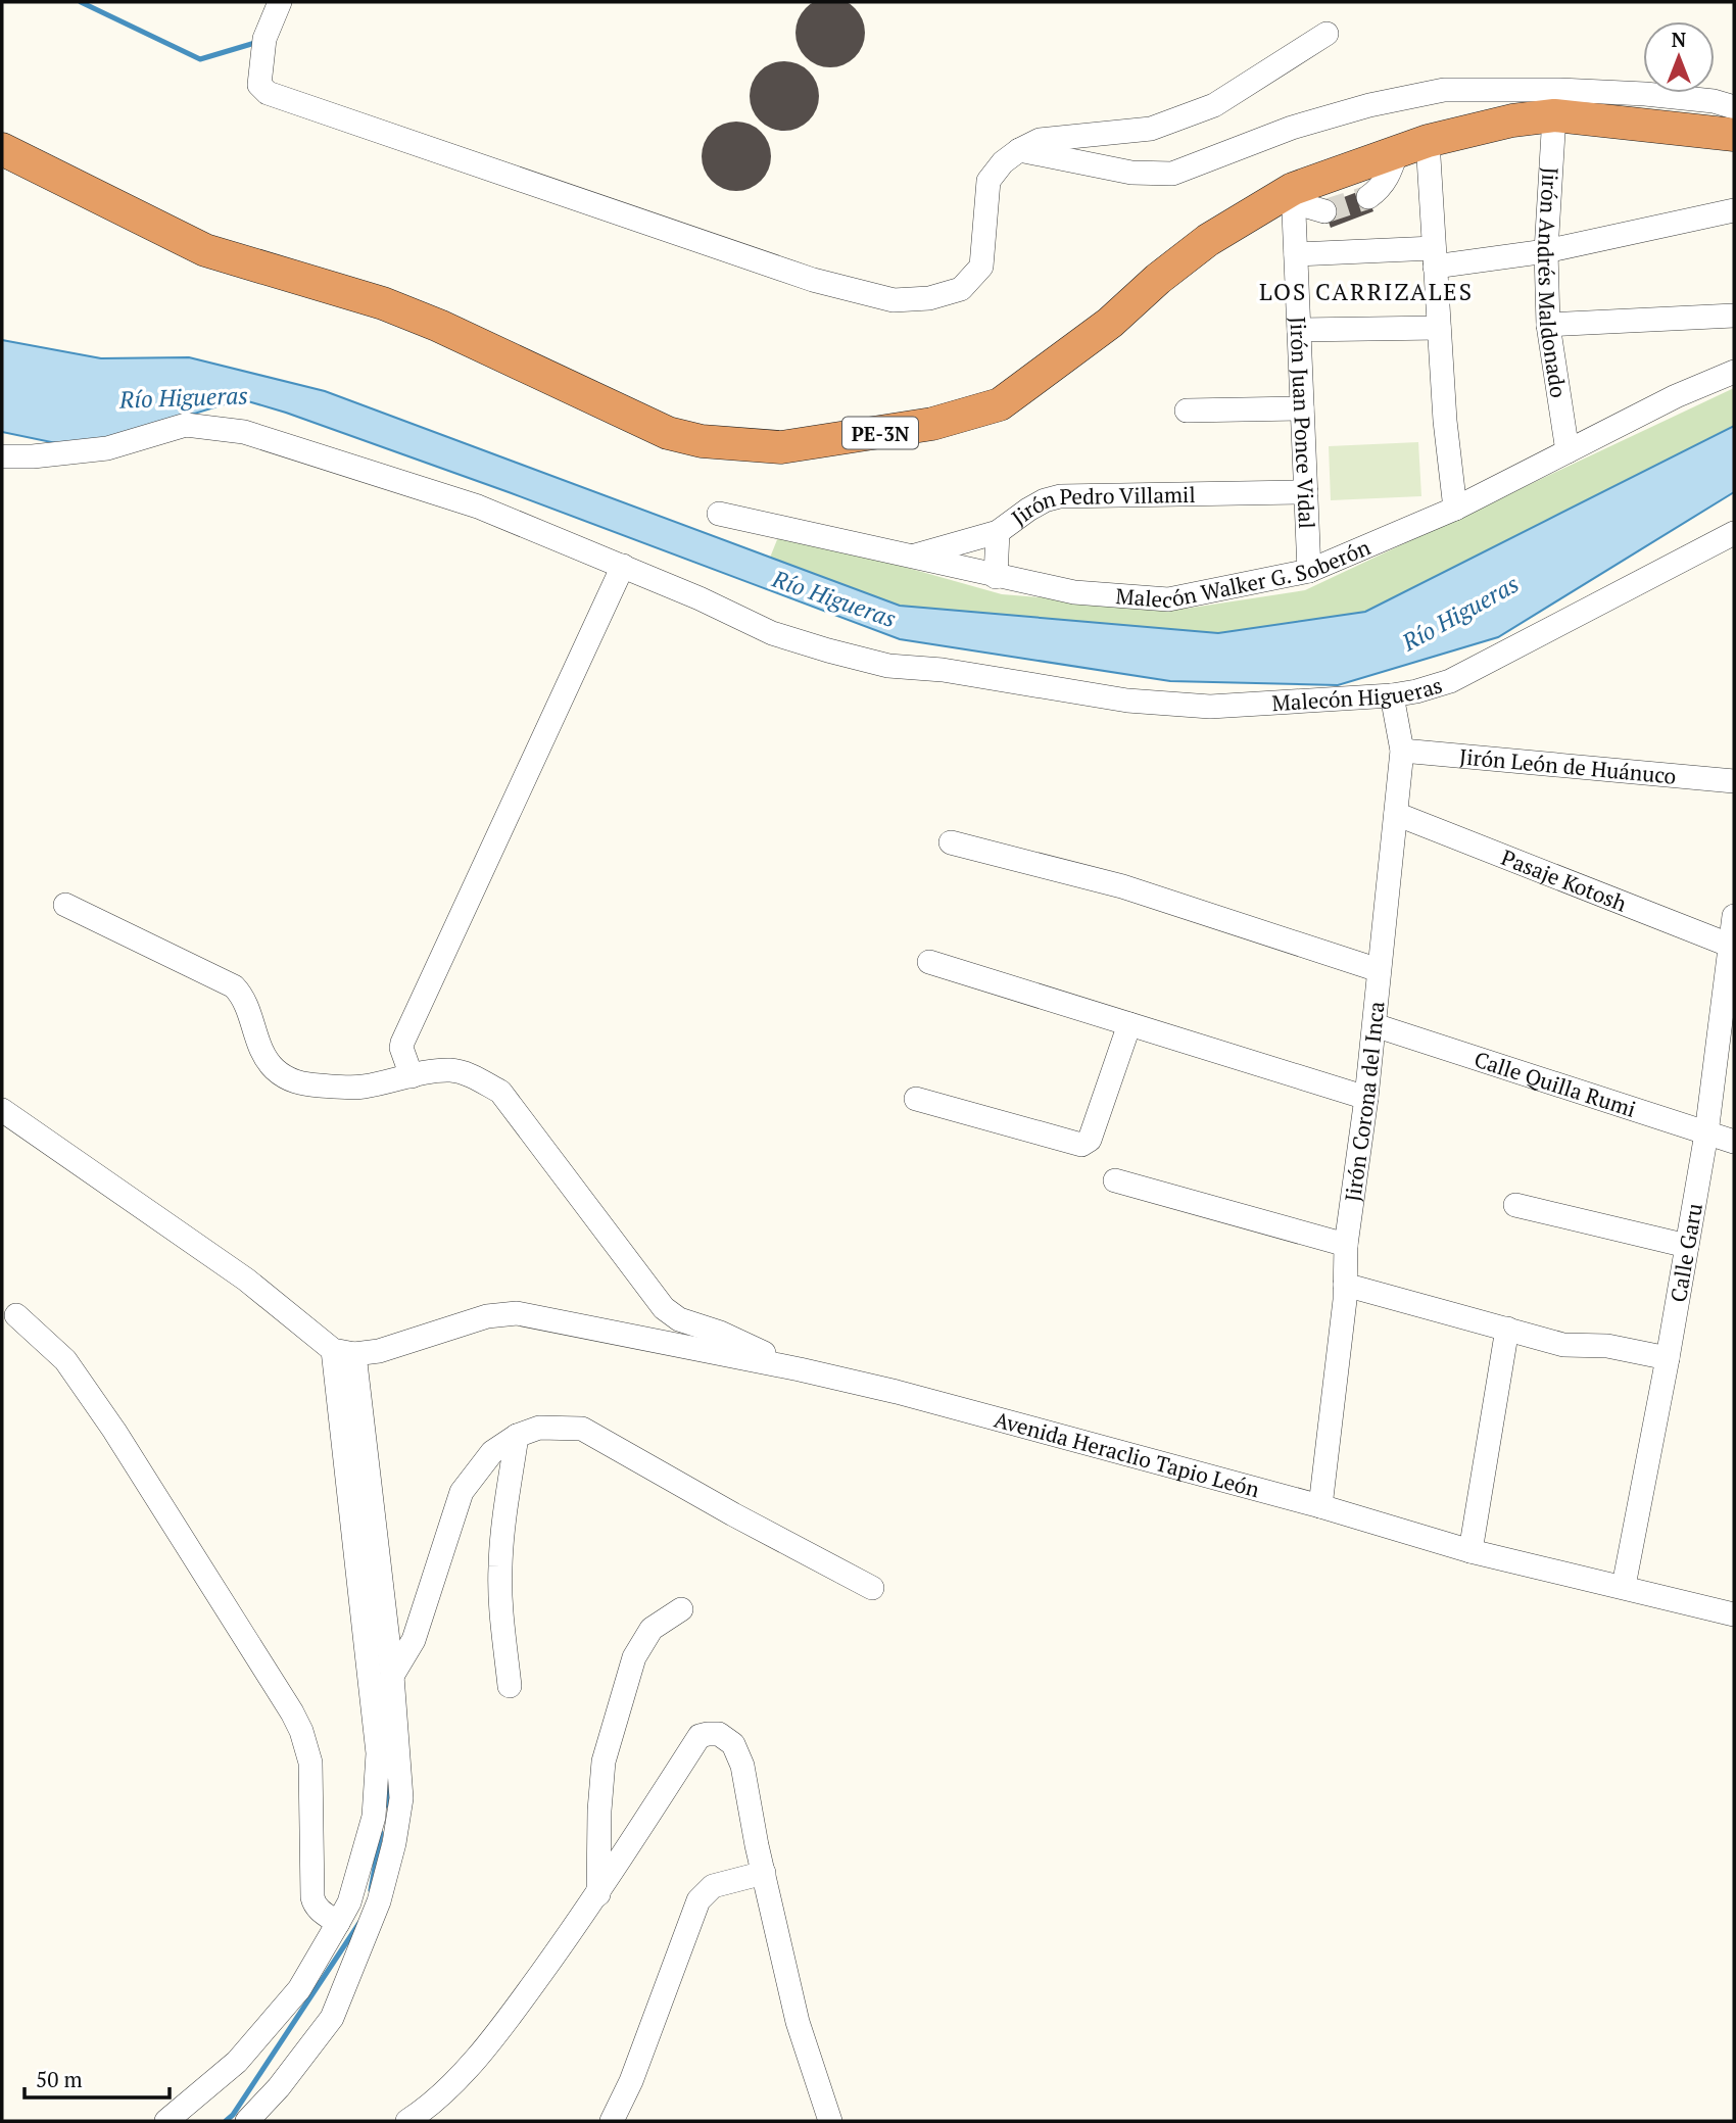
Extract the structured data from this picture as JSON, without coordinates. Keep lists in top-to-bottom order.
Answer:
{
  "streets": {
    "highway": ["PE-3N"],
    "street": [
      "Jirón Andrés Maldonado",
      "Jirón Juan Ponce Vidal",
      "Jirón Pedro Villamil",
      "Malecón Walker G. Soberón",
      "Malecón Higueras",
      "Jirón León de Huánuco",
      "Pasaje Kotosh",
      "Calle Quilla Rumi",
      "Jirón Corona del Inca",
      "Calle Garu",
      "Avenida Heraclio Tapio León"
    ]
  },
  "crossings": [
    ["Jirón Andrés Maldonado", "PE-3N"],
    ["Jirón Andrés Maldonado", "Malecón Walker G. Soberón"],
    ["Jirón Juan Ponce Vidal", "PE-3N"],
    ["Jirón Juan Ponce Vidal", "Jirón Pedro Villamil"],
    ["Jirón Juan Ponce Vidal", "Malecón Walker G. Soberón"],
    ["Jirón Pedro Villamil", "Malecón Walker G. Soberón"],
    ["Malecón Higueras", "Jirón Corona del Inca"],
    ["Jirón León de Huánuco", "Jirón Corona del Inca"],
    ["Pasaje Kotosh", "Jirón Corona del Inca"],
    ["Pasaje Kotosh", "Calle Garu"],
    ["Calle Quilla Rumi", "Jirón Corona del Inca"],
    ["Calle Quilla Rumi", "Calle Garu"],
    ["Jirón Corona del Inca", "Avenida Heraclio Tapio León"],
    ["Calle Garu", "Avenida Heraclio Tapio León"]
  ],
  "districts": ["LOS CARRIZALES"],
  "water": ["Río Higueras"],
  "scale_bar": "50 m",
  "north": "top"
}
